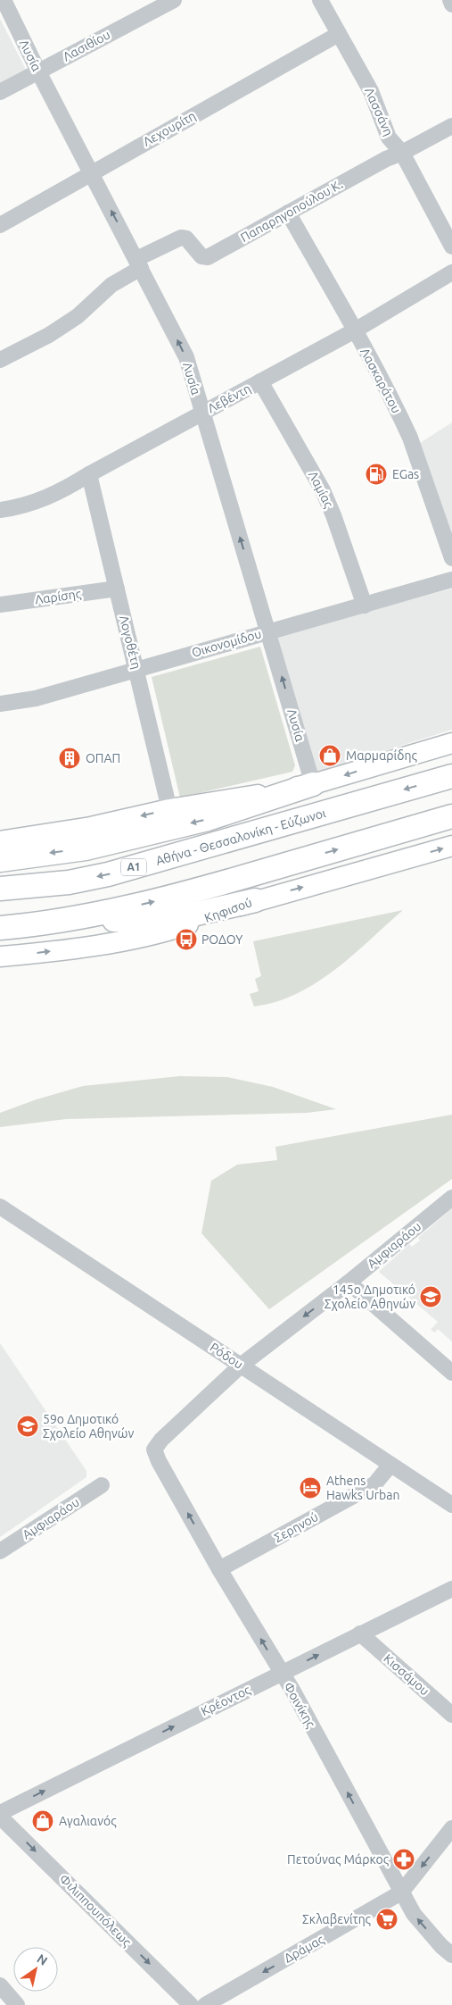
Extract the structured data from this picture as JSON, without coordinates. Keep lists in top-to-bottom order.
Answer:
{
  "streets": {
    "highway": ["Αθήνα - Θεσσαλονίκη - Εύζωνοι", "Α1"],
    "main road": ["Κηφισού"],
    "street": [
      "Λασιθίου",
      "Λυσία",
      "Λασσάνη",
      "Λεχουρίτη",
      "Παπαρηγοπούλου Κ.",
      "Λασκαράτου",
      "Λεβέντη",
      "Λαμίας",
      "Λαρίσης",
      "Λογοθέτη",
      "Οικονομίδου",
      "Αμφιαράου",
      "Ρόδου",
      "Σερηνού",
      "Κισσάμου",
      "Κρέοντος",
      "Φοινίκης",
      "Φιλιππουπόλεως",
      "Δράμας"
    ]
  },
  "crossings": [
    ["Λασιθίου", "Λυσία"],
    ["Λυσία", "Λεχουρίτη"],
    ["Λυσία", "Παπαρηγοπούλου Κ."],
    ["Λυσία", "Λεβέντη"],
    ["Λυσία", "Οικονομίδου"],
    ["Λασσάνη", "Λεχουρίτη"],
    ["Λασσάνη", "Παπαρηγοπούλου Κ."],
    ["Παπαρηγοπούλου Κ.", "Λασκαράτου"],
    ["Λασκαράτου", "Λεβέντη"],
    ["Λεβέντη", "Λαμίας"],
    ["Λεβέντη", "Λογοθέτη"],
    ["Λαμίας", "Οικονομίδου"],
    ["Λαρίσης", "Λογοθέτη"],
    ["Λογοθέτη", "Οικονομίδου"],
    ["Αμφιαράου", "Ρόδου"],
    ["Αμφιαράου", "Φοινίκης"],
    ["Ρόδου", "Σερηνού"],
    ["Σερηνού", "Φοινίκης"],
    ["Κισσάμου", "Κρέοντος"],
    ["Κρέοντος", "Φοινίκης"],
    ["Φοινίκης", "Δράμας"]
  ],
  "one_way": [
    "Λυσία",
    "Κρέοντος",
    "Φοινίκης",
    "Φιλιππουπόλεως",
    "Δράμας"
  ],
  "places": {
    "fuel station": ["EGas"],
    "shop": ["Μαρμαρίδης", "Αγαλιανός"],
    "building": ["ΟΠΑΠ"],
    "bus stop": ["ΡΟΔΟΥ"],
    "school or university": ["145ο Δημοτικό Σχολείο Αθηνών", "59ο Δημοτικό Σχολείο Αθηνών"],
    "hotel": ["Athens Hawks Urban"],
    "pharmacy": ["Πετούνας Μάρκος"],
    "supermarket": ["Σκλαβενίτης"]
  },
  "north": "top right"
}
